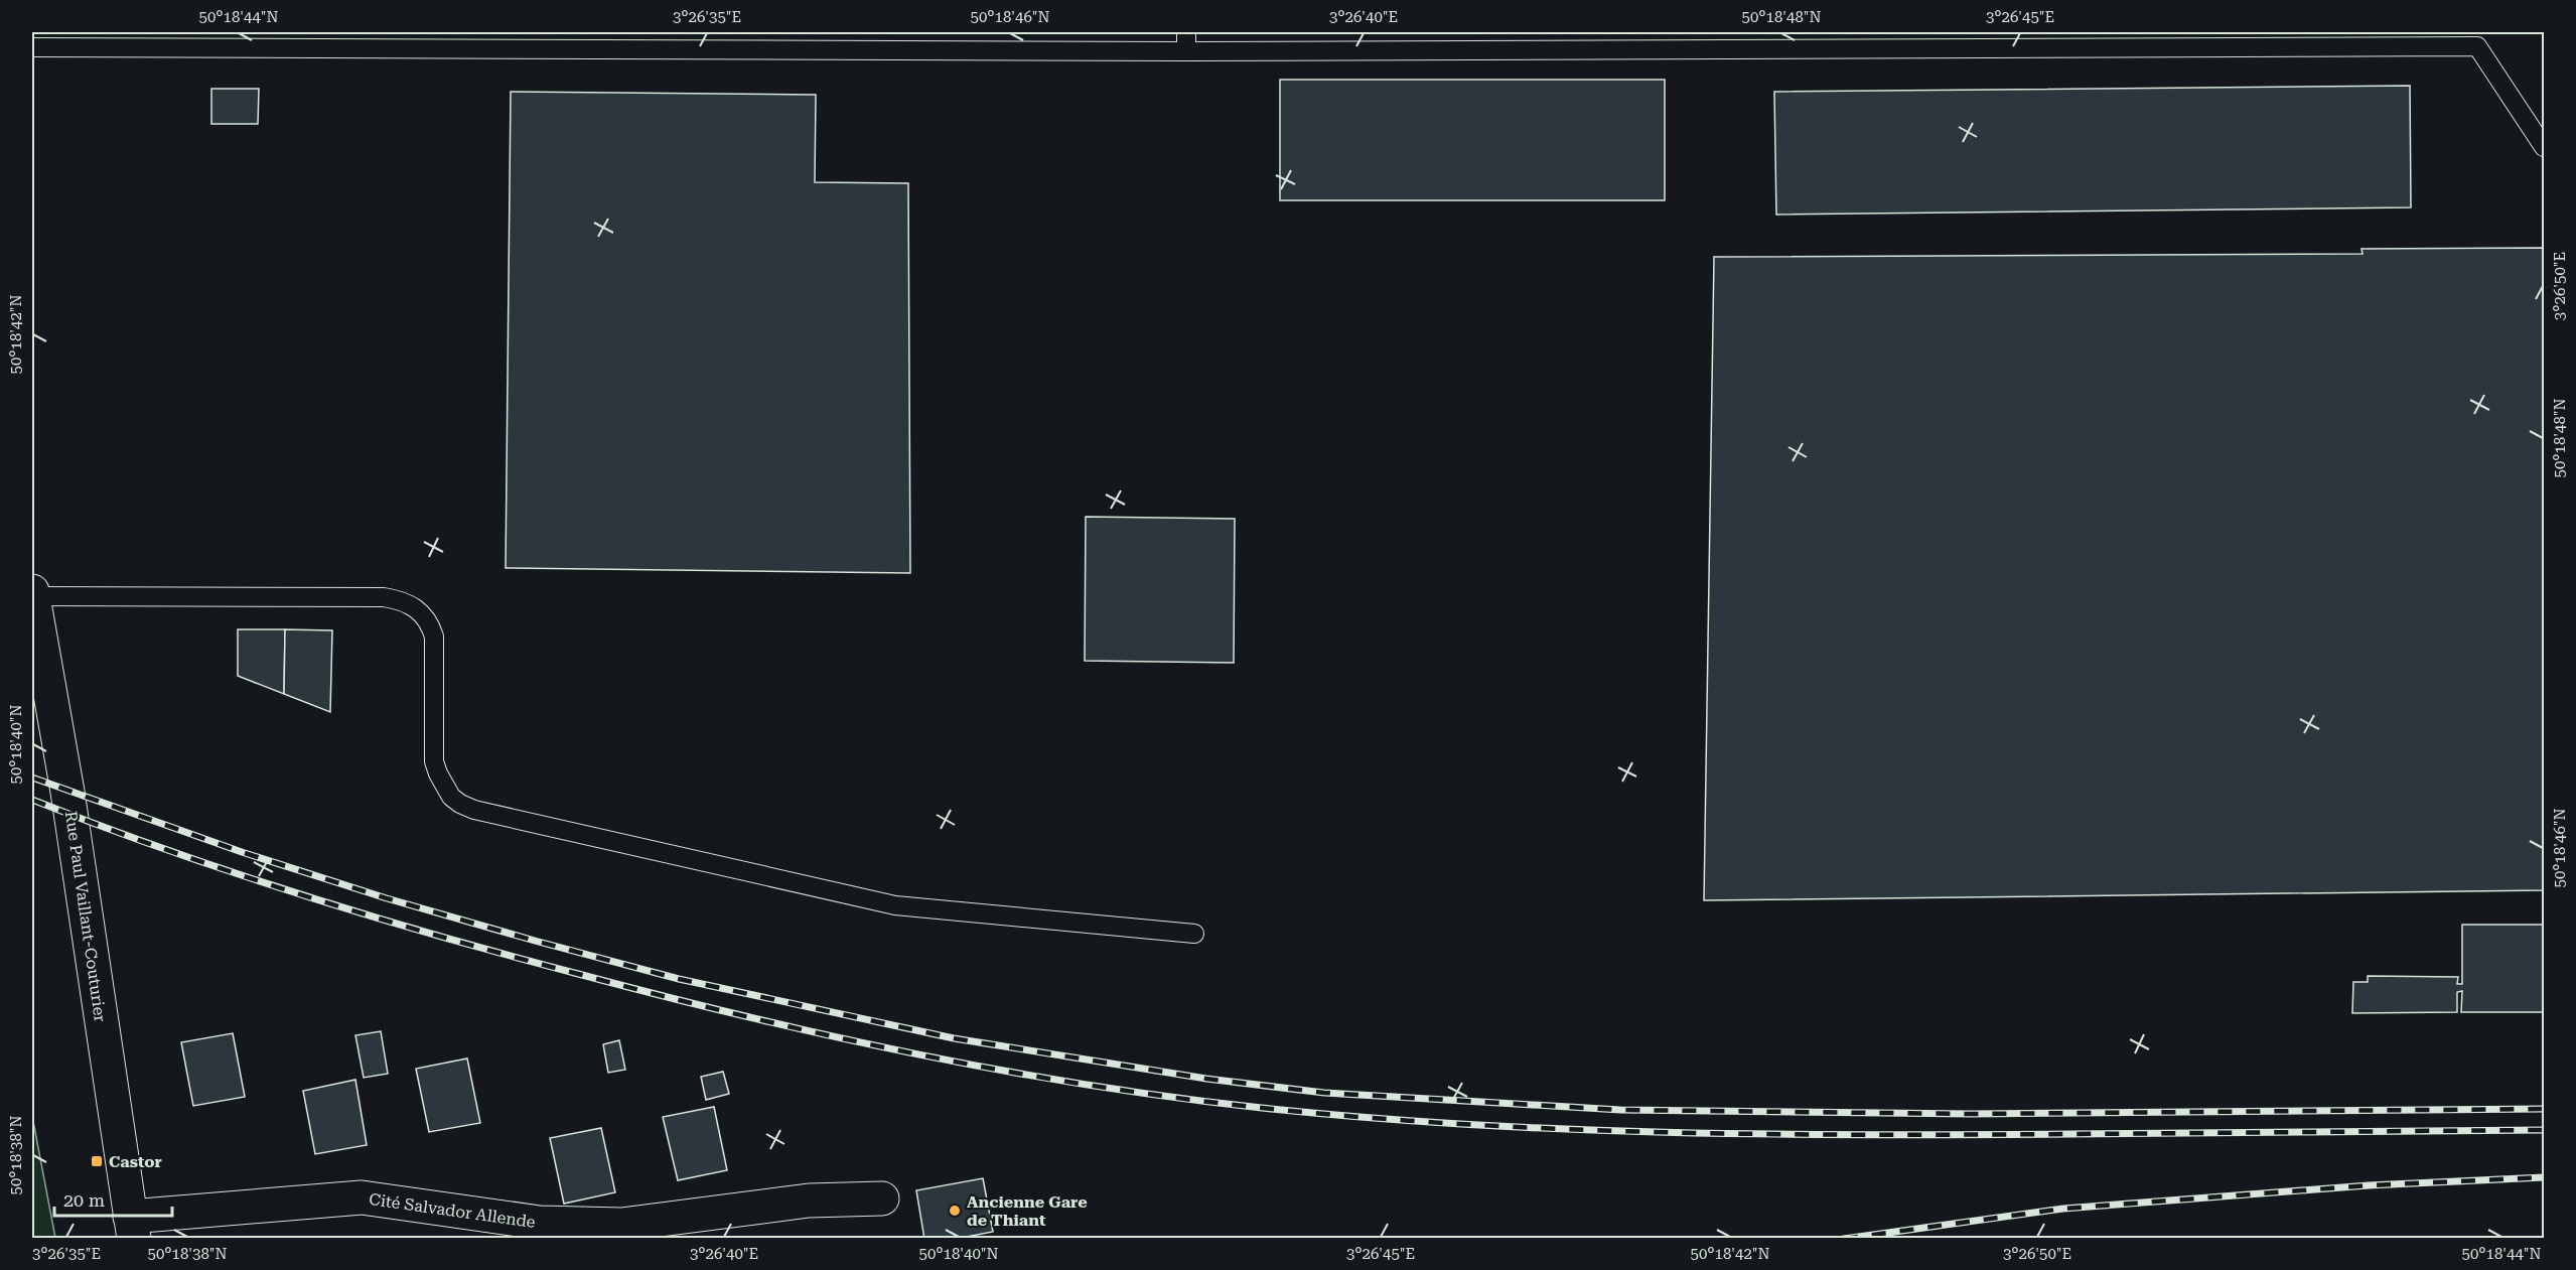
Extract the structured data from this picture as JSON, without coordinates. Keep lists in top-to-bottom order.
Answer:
{
  "streets": {
    "street": ["Rue Paul Vaillant-Couturier", "Cité Salvador Allende"]
  },
  "crossings": [
    ["Rue Paul Vaillant-Couturier", "Cité Salvador Allende"]
  ],
  "places": {
    "transit": ["Castor"],
    "other": ["Ancienne Gare de Thiant"]
  },
  "scale_bar": "20 m",
  "coordinates": [
    "50°18'44\"N",
    "3°26'35\"E",
    "50°18'46\"N",
    "3°26'40\"E",
    "50°18'48\"N",
    "3°26'45\"E",
    "3°26'50\"E",
    "50°18'42\"N",
    "50°18'40\"N",
    "50°18'38\"N"
  ]
}
